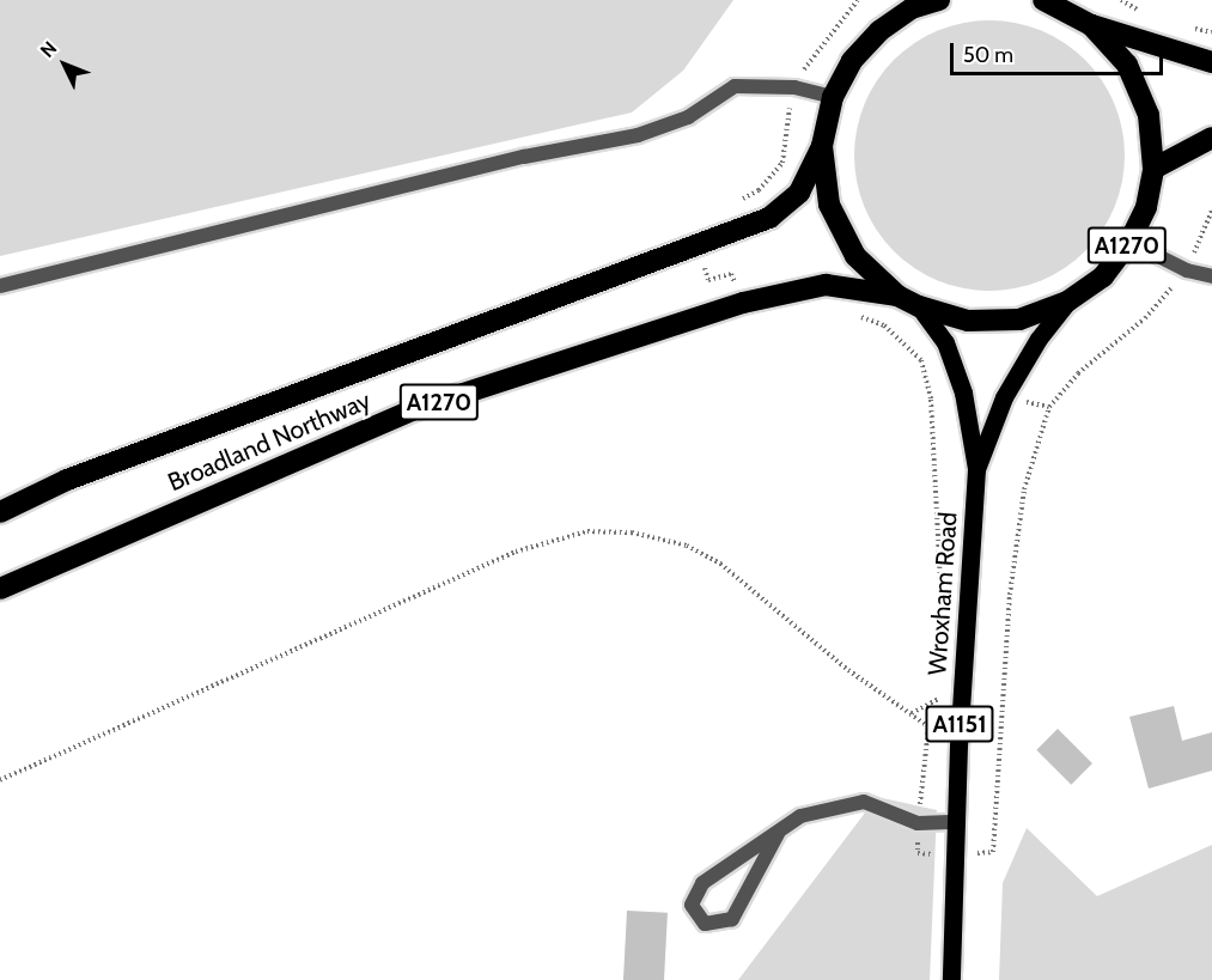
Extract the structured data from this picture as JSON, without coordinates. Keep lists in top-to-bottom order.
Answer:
{
  "streets": {
    "highway": ["A1270", "Broadland Northway"],
    "main road": ["Wroxham Road", "A1151"]
  },
  "crossings": [
    ["A1270", "Broadland Northway"],
    ["A1270", "Wroxham Road"]
  ],
  "scale_bar": "50 m",
  "north": "top left"
}
